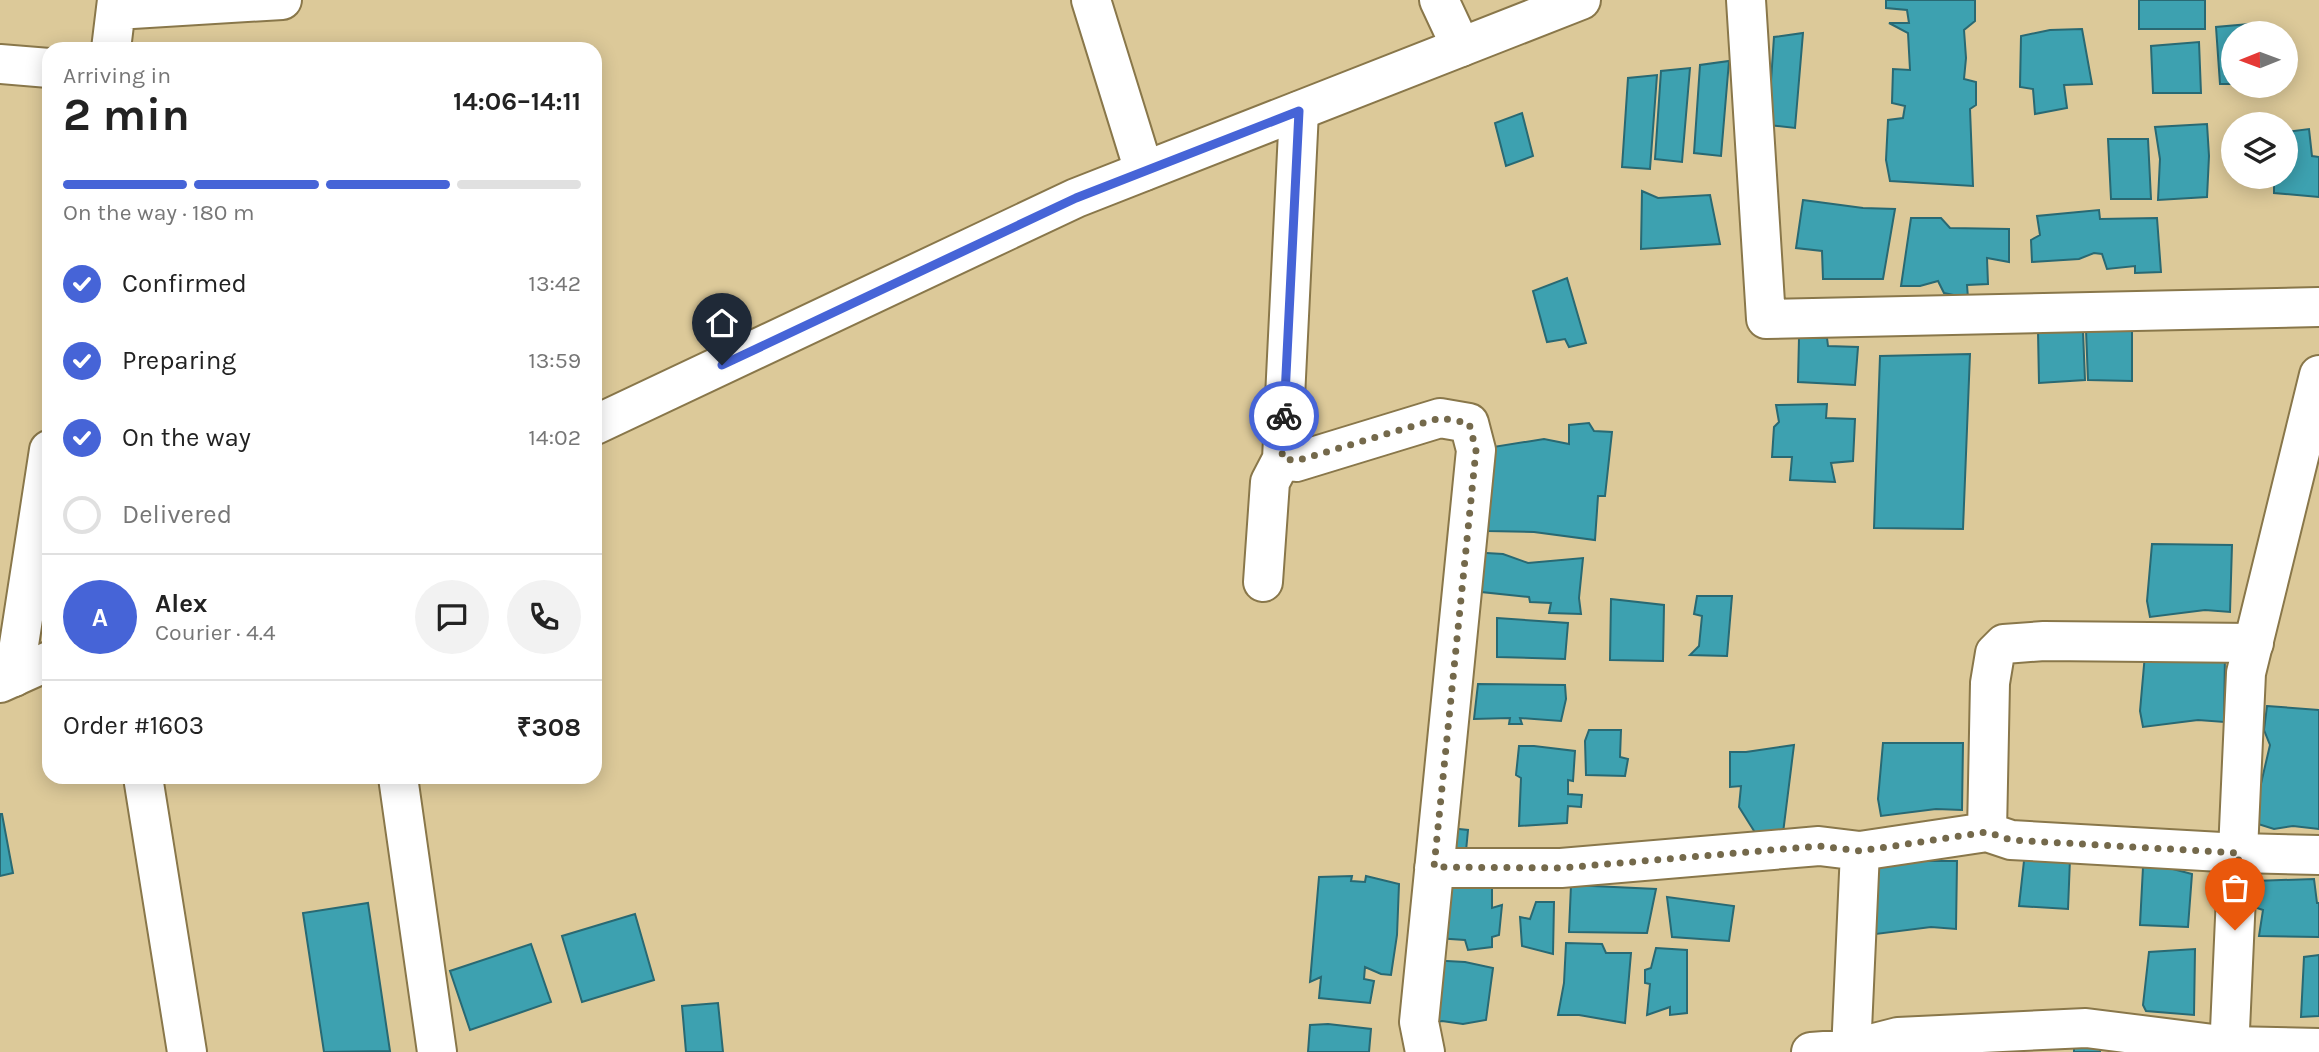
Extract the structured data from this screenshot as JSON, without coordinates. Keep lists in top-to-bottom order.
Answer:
{
  "north": "left",
  "page": {
    "heading": ["2 min", "Arriving in", "14:06–14:11"],
    "panel": [
      "Alex",
      "Courier · 4.4",
      "Order #1603",
      "₹308"
    ],
    "bar": "On the way · 180 m",
    "list": [
      ["Confirmed", "13:42"],
      ["Preparing", "13:59"],
      ["On the way", "14:02"],
      "Delivered"
    ],
    "round": "A"
  }
}
